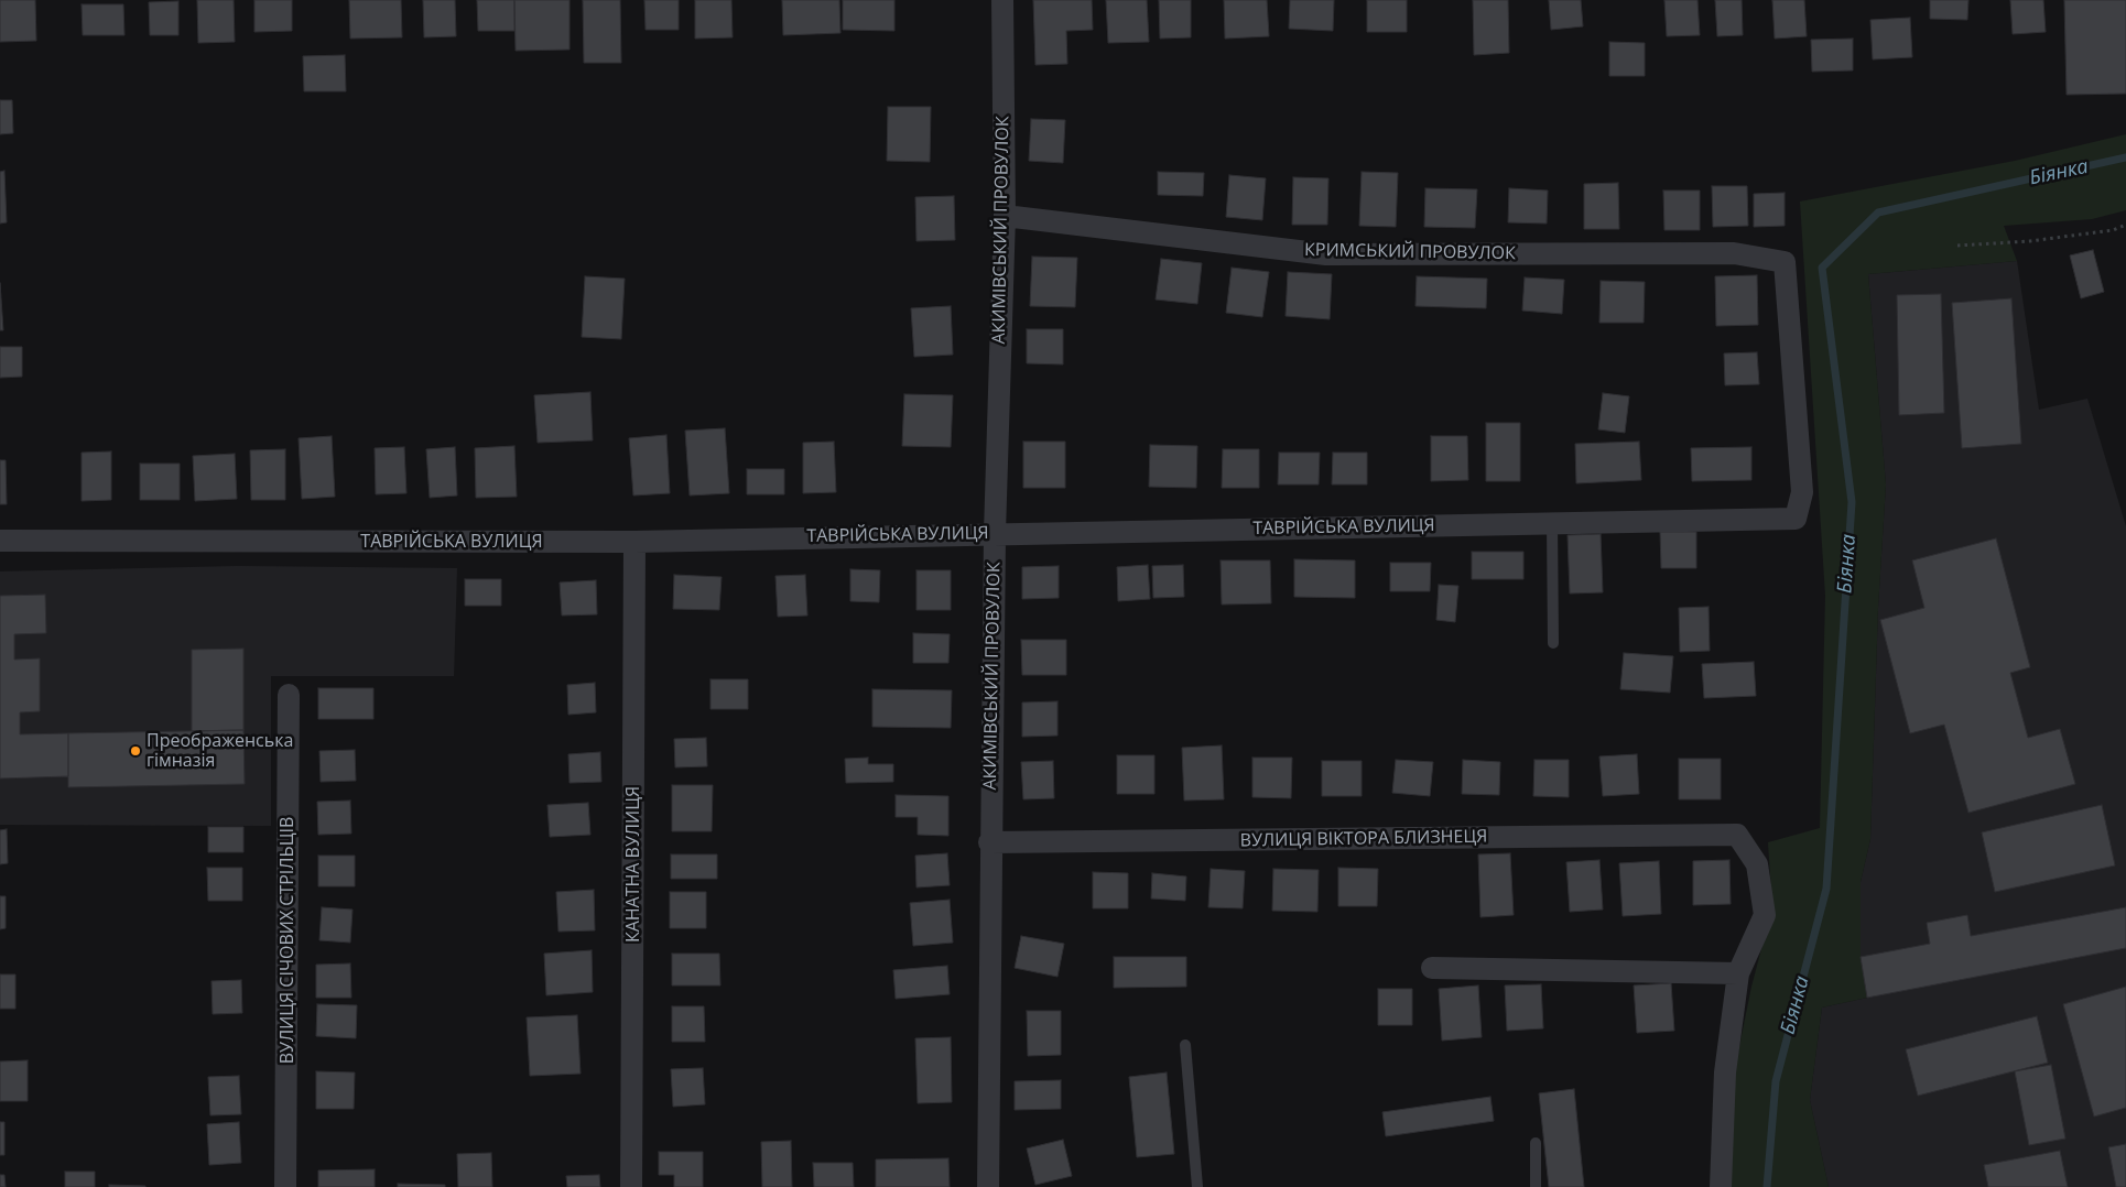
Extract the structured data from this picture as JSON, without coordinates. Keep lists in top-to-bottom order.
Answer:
{
  "streets": {
    "street": [
      "АКИМІВСЬКИЙ ПРОВУЛОК",
      "КРИМСЬКИЙ ПРОВУЛОК",
      "ТАВРІЙСЬКА ВУЛИЦЯ",
      "ВУЛИЦЯ ВІКТОРА БЛИЗНЕЦЯ",
      "КАНАТНА ВУЛИЦЯ",
      "ВУЛИЦЯ СІЧОВИХ СТРІЛЬЦІВ"
    ]
  },
  "crossings": [
    ["АКИМІВСЬКИЙ ПРОВУЛОК", "КРИМСЬКИЙ ПРОВУЛОК"],
    ["АКИМІВСЬКИЙ ПРОВУЛОК", "ТАВРІЙСЬКА ВУЛИЦЯ"],
    ["АКИМІВСЬКИЙ ПРОВУЛОК", "ВУЛИЦЯ ВІКТОРА БЛИЗНЕЦЯ"],
    ["КРИМСЬКИЙ ПРОВУЛОК", "ТАВРІЙСЬКА ВУЛИЦЯ"],
    ["ТАВРІЙСЬКА ВУЛИЦЯ", "КАНАТНА ВУЛИЦЯ"]
  ],
  "water": ["Біянка"],
  "places": ["Преображенська гімназія"]
}
